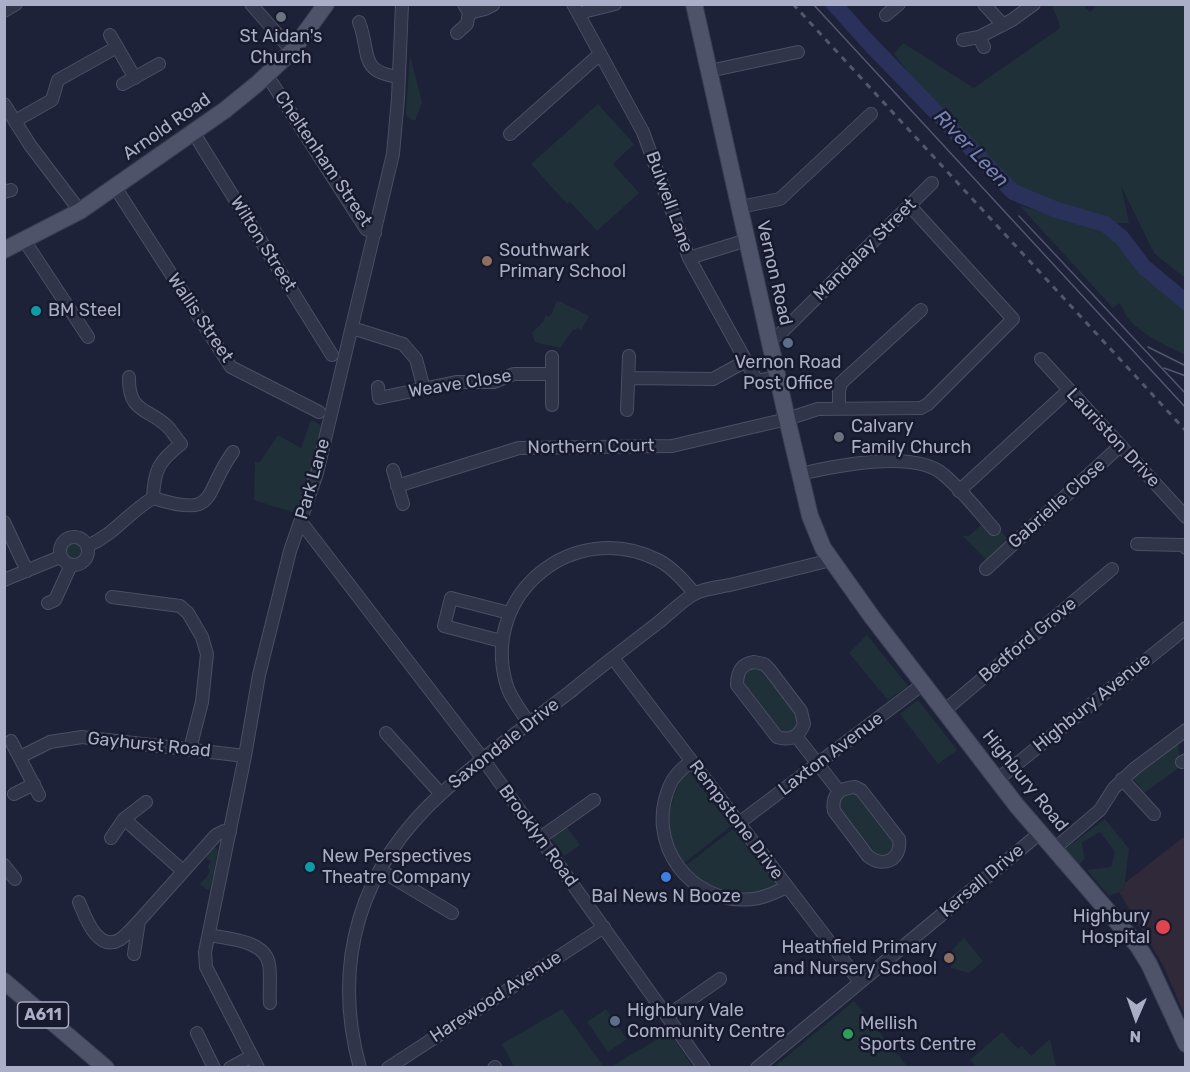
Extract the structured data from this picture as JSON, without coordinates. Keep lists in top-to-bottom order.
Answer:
{
  "streets": {
    "main road": [
      "Arnold Road",
      "Vernon Road",
      "Highbury Road",
      "A611"
    ],
    "street": [
      "Cheltenham Street",
      "Bulwell Lane",
      "Wilton Street",
      "Mandalay Street",
      "Wallis Street",
      "Weave Close",
      "Lauriston Drive",
      "Northern Court",
      "Park Lane",
      "Gabrielle Close",
      "Bedford Grove",
      "Highbury Avenue",
      "Saxondale Drive",
      "Gayhurst Road",
      "Laxton Avenue",
      "Rempstone Drive",
      "Brooklyn Road",
      "Kersall Drive",
      "Harewood Avenue"
    ]
  },
  "crossings": [
    ["Arnold Road", "Wilton Street"],
    ["Arnold Road", "Wallis Street"],
    ["Cheltenham Street", "Park Lane"],
    ["Bulwell Lane", "Vernon Road"],
    ["Mandalay Street", "Vernon Road"],
    ["Mandalay Street", "Northern Court"],
    ["Vernon Road", "Northern Court"],
    ["Vernon Road", "Saxondale Drive"],
    ["Vernon Road", "Highbury Road"],
    ["Lauriston Drive", "Gabrielle Close"],
    ["Park Lane", "Gayhurst Road"],
    ["Park Lane", "Brooklyn Road"],
    ["Bedford Grove", "Highbury Road"],
    ["Highbury Avenue", "Highbury Road"],
    ["Saxondale Drive", "Highbury Road"],
    ["Saxondale Drive", "Rempstone Drive"],
    ["Saxondale Drive", "Brooklyn Road"],
    ["Laxton Avenue", "Highbury Road"],
    ["Laxton Avenue", "Rempstone Drive"],
    ["Highbury Road", "Kersall Drive"],
    ["Rempstone Drive", "Kersall Drive"],
    ["Brooklyn Road", "Harewood Avenue"]
  ],
  "water": ["River Leen"],
  "places": [
    "St Aidan's Church",
    "Southwark Primary School",
    "BM Steel",
    "Vernon Road Post Office",
    "Calvary Family Church",
    "New Perspectives Theatre Company",
    "Bal News N Booze",
    "Highbury Hospital",
    "Heathfield Primary and Nursery School",
    "Highbury Vale Community Centre",
    "Mellish Sports Centre"
  ],
  "north": "bottom"
}
